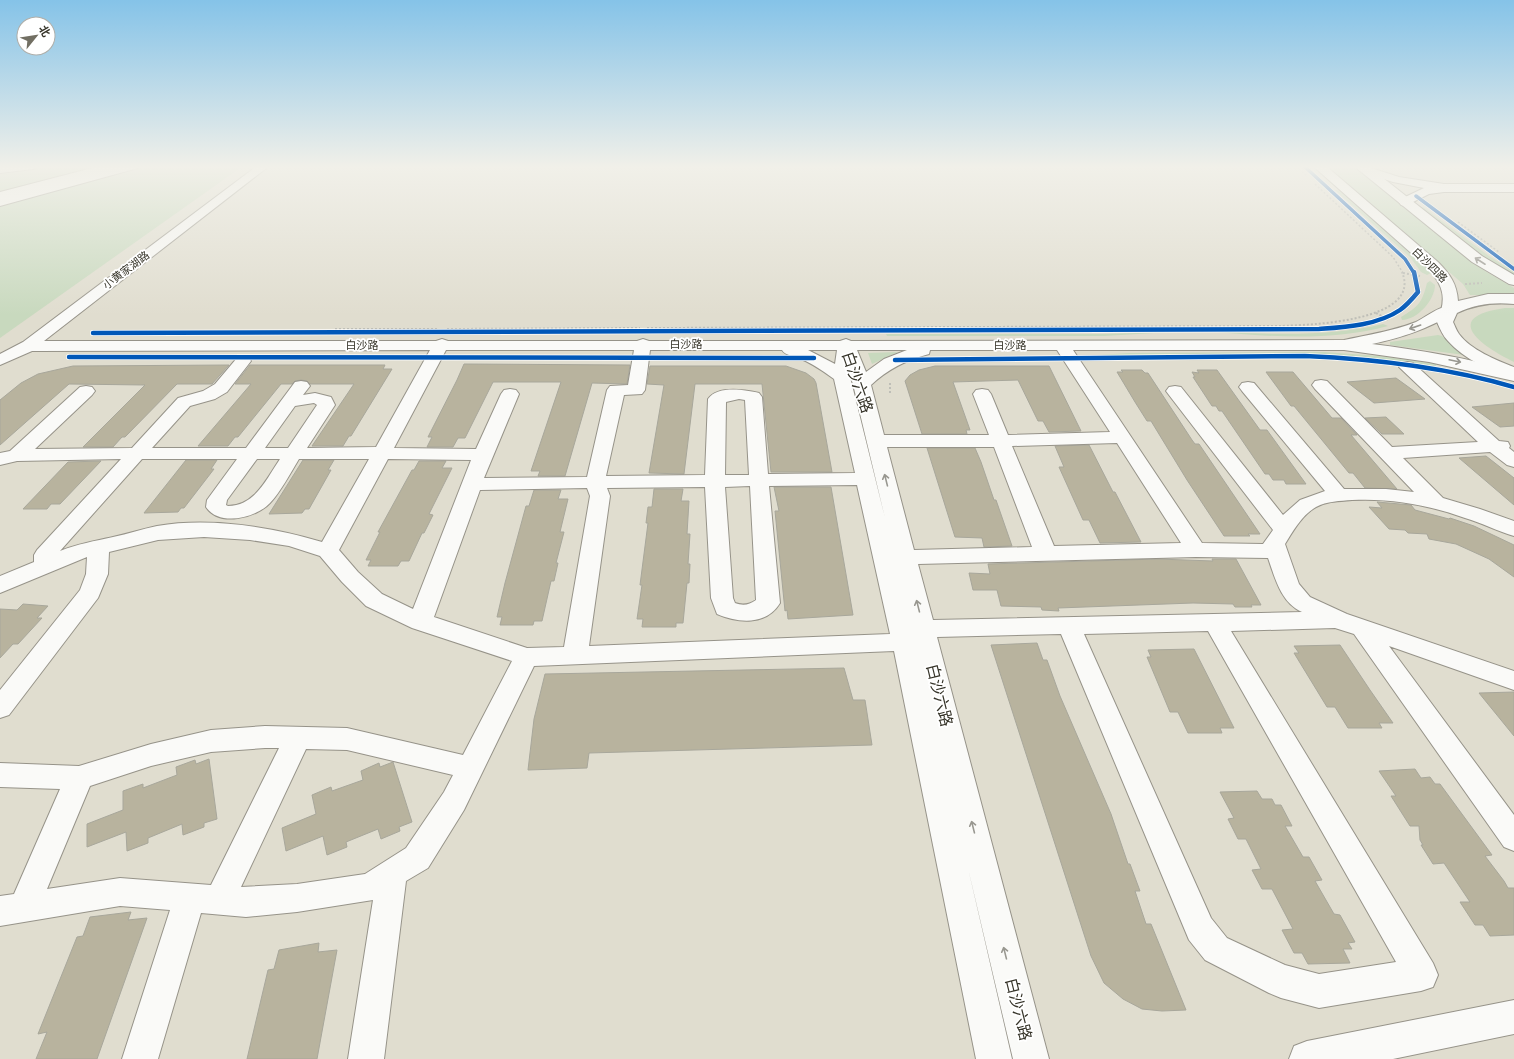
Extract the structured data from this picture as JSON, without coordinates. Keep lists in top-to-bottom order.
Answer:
{
  "streets": {
    "main road": ["白沙四路"],
    "street": ["小黄家湖路", "白沙路", "白沙六路"]
  },
  "crossings": [
    ["小黄家湖路", "白沙路"],
    ["白沙路", "白沙六路"]
  ],
  "north": "top right"
}
